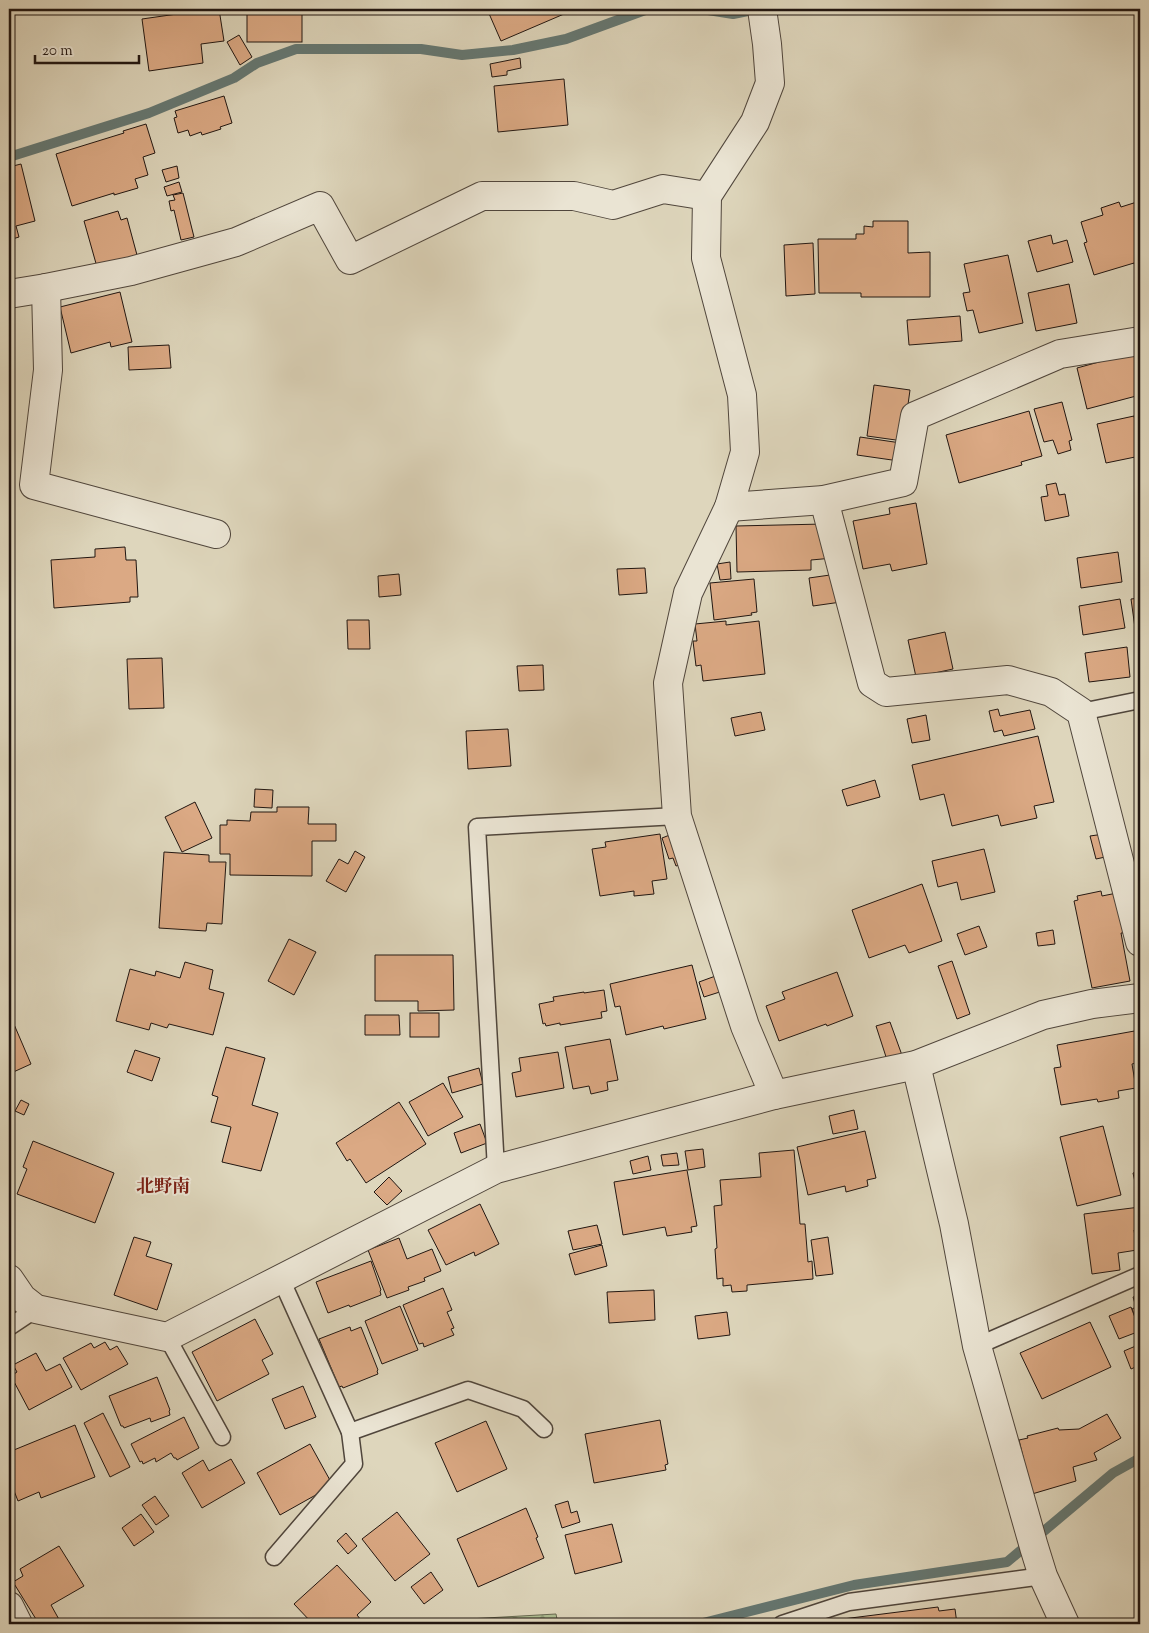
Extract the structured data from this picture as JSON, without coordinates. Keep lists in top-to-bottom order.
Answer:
{
  "districts": ["北野南"],
  "scale_bar": "20 m"
}
